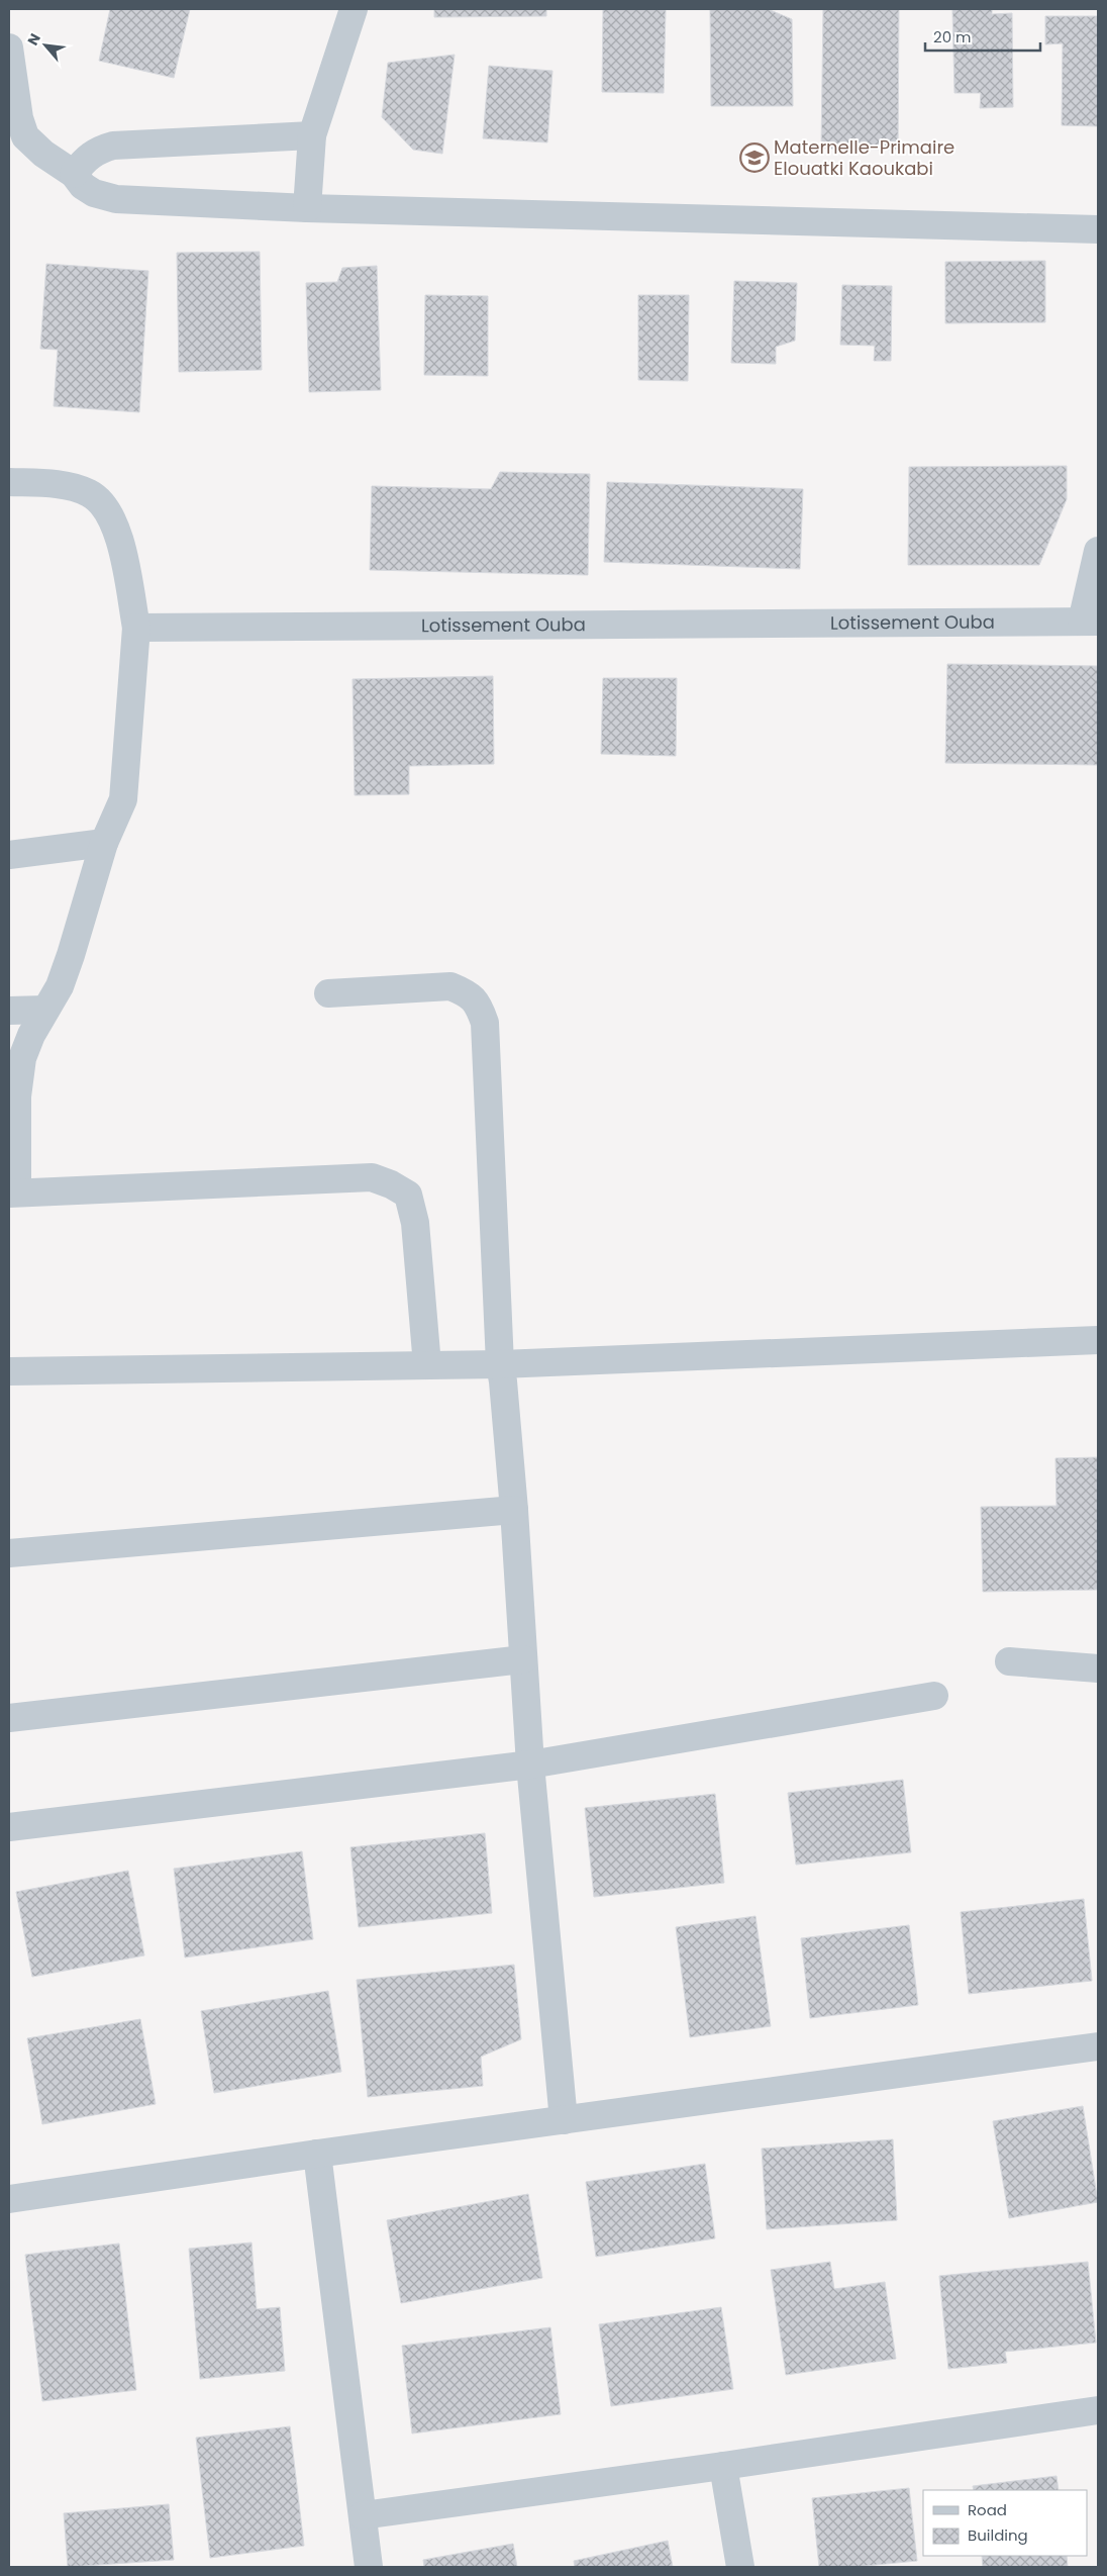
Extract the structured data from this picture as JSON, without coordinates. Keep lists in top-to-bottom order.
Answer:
{
  "streets": {
    "street": ["Lotissement Ouba"]
  },
  "places": {
    "school or university": ["Maternelle-Primaire Elouatki Kaoukabi"]
  },
  "legend": ["Road", "Building"],
  "scale_bar": "20 m",
  "north": "top left"
}
